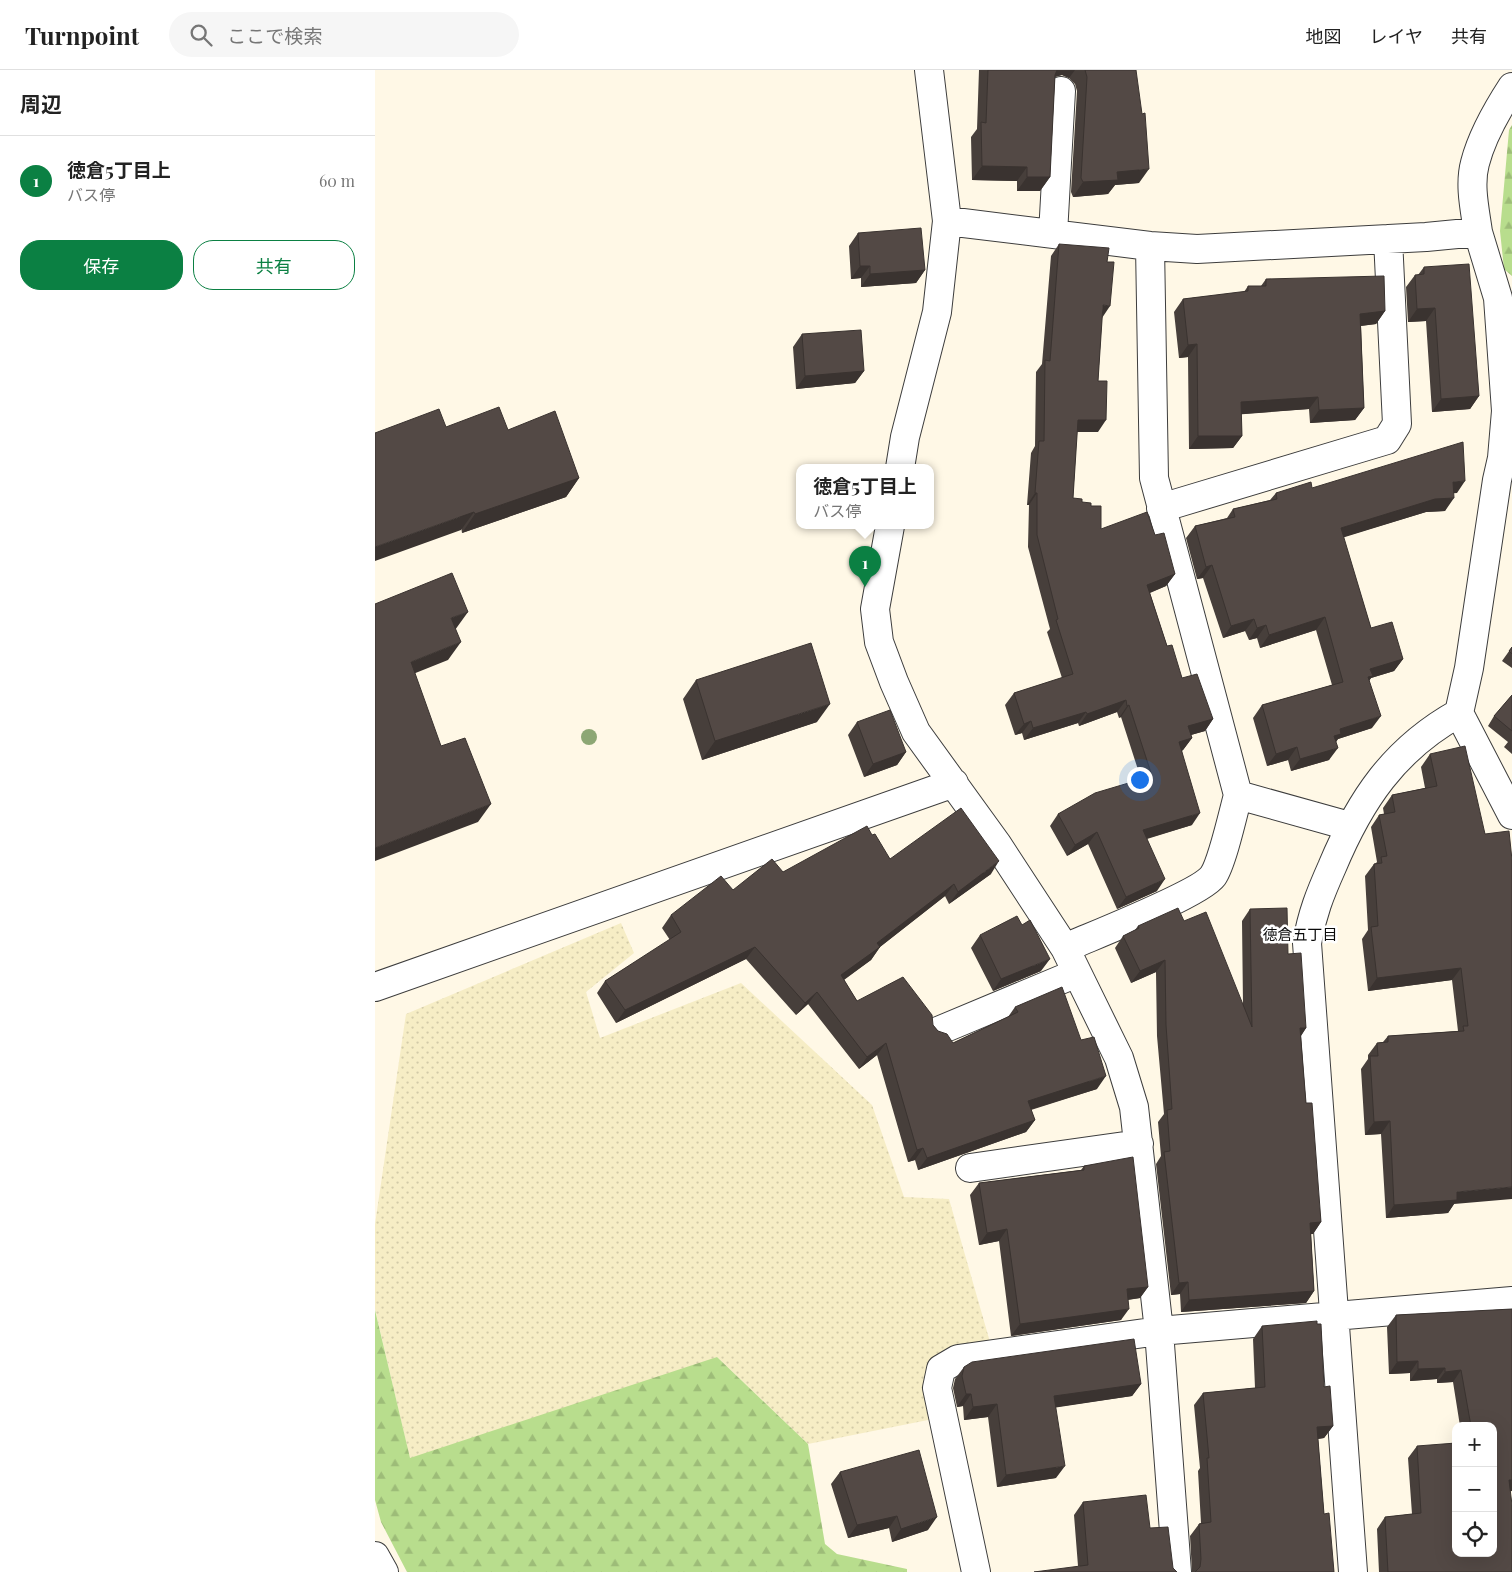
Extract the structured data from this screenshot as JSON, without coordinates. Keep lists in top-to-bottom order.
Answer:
{
  "districts": ["徳倉五丁目"],
  "page": {
    "header": "Turnpoint",
    "search": "ここで検索",
    "nav": ["地図", "レイヤ", "共有"],
    "heading": "周辺",
    "list": [
      {
        "mark": "1",
        "name": "徳倉5丁目上",
        "note": "バス停",
        "value": "60 m"
      }
    ],
    "buttons": ["保存", "共有"],
    "popup": ["徳倉5丁目上", "バス停"],
    "pins": "1",
    "map_buttons": ["+", "−"]
  }
}
